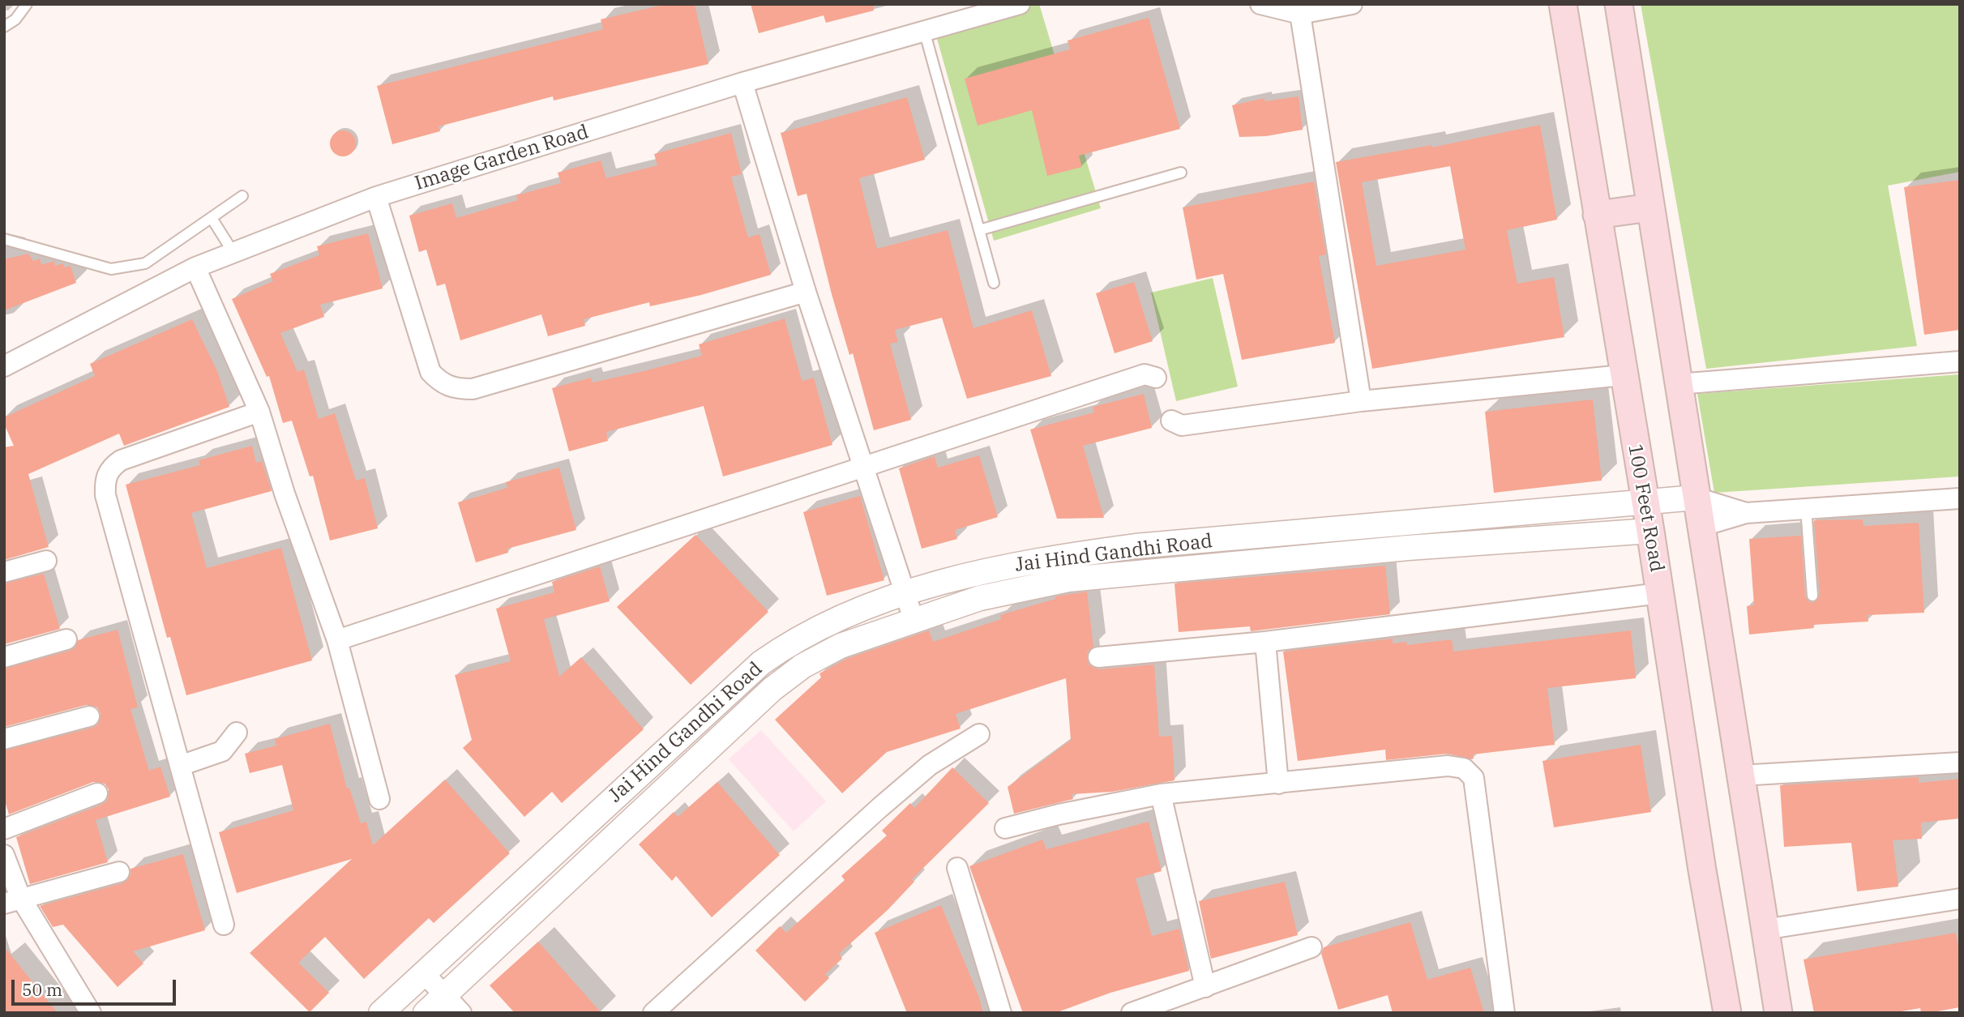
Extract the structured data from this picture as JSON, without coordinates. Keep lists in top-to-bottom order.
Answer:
{
  "streets": {
    "main road": ["100 Feet Road"],
    "street": ["Image Garden Road", "Jai Hind Gandhi Road"]
  },
  "crossings": [
    ["100 Feet Road", "Jai Hind Gandhi Road"]
  ],
  "scale_bar": "50 m"
}
